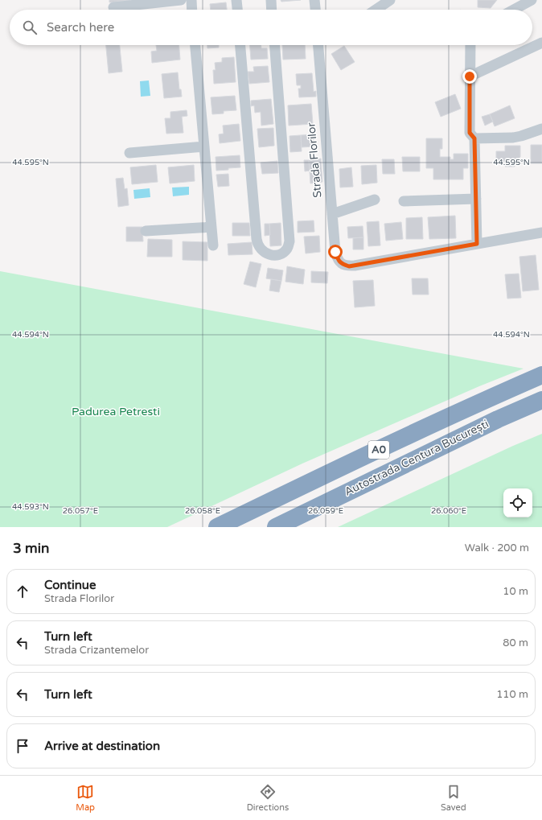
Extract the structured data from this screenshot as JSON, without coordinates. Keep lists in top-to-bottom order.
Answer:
{
  "streets": {
    "highway": ["A0", "Autostrada Centura București"],
    "street": ["Strada Florilor"]
  },
  "parks": ["Padurea Petresti"],
  "page": {
    "search": "Search here",
    "heading": ["3 min", "Walk · 200 m"],
    "list": [
      ["Continue", "Strada Florilor", "10 m"],
      ["Turn left", "Strada Crizantemelor", "80 m"],
      ["Turn left", "110 m"],
      "Arrive at destination"
    ],
    "nav": ["Map", "Directions", "Saved"]
  },
  "coordinates": [
    "44.595°N",
    "44.594°N",
    "44.593°N",
    "26.057°E",
    "26.058°E",
    "26.059°E",
    "26.060°E"
  ]
}
